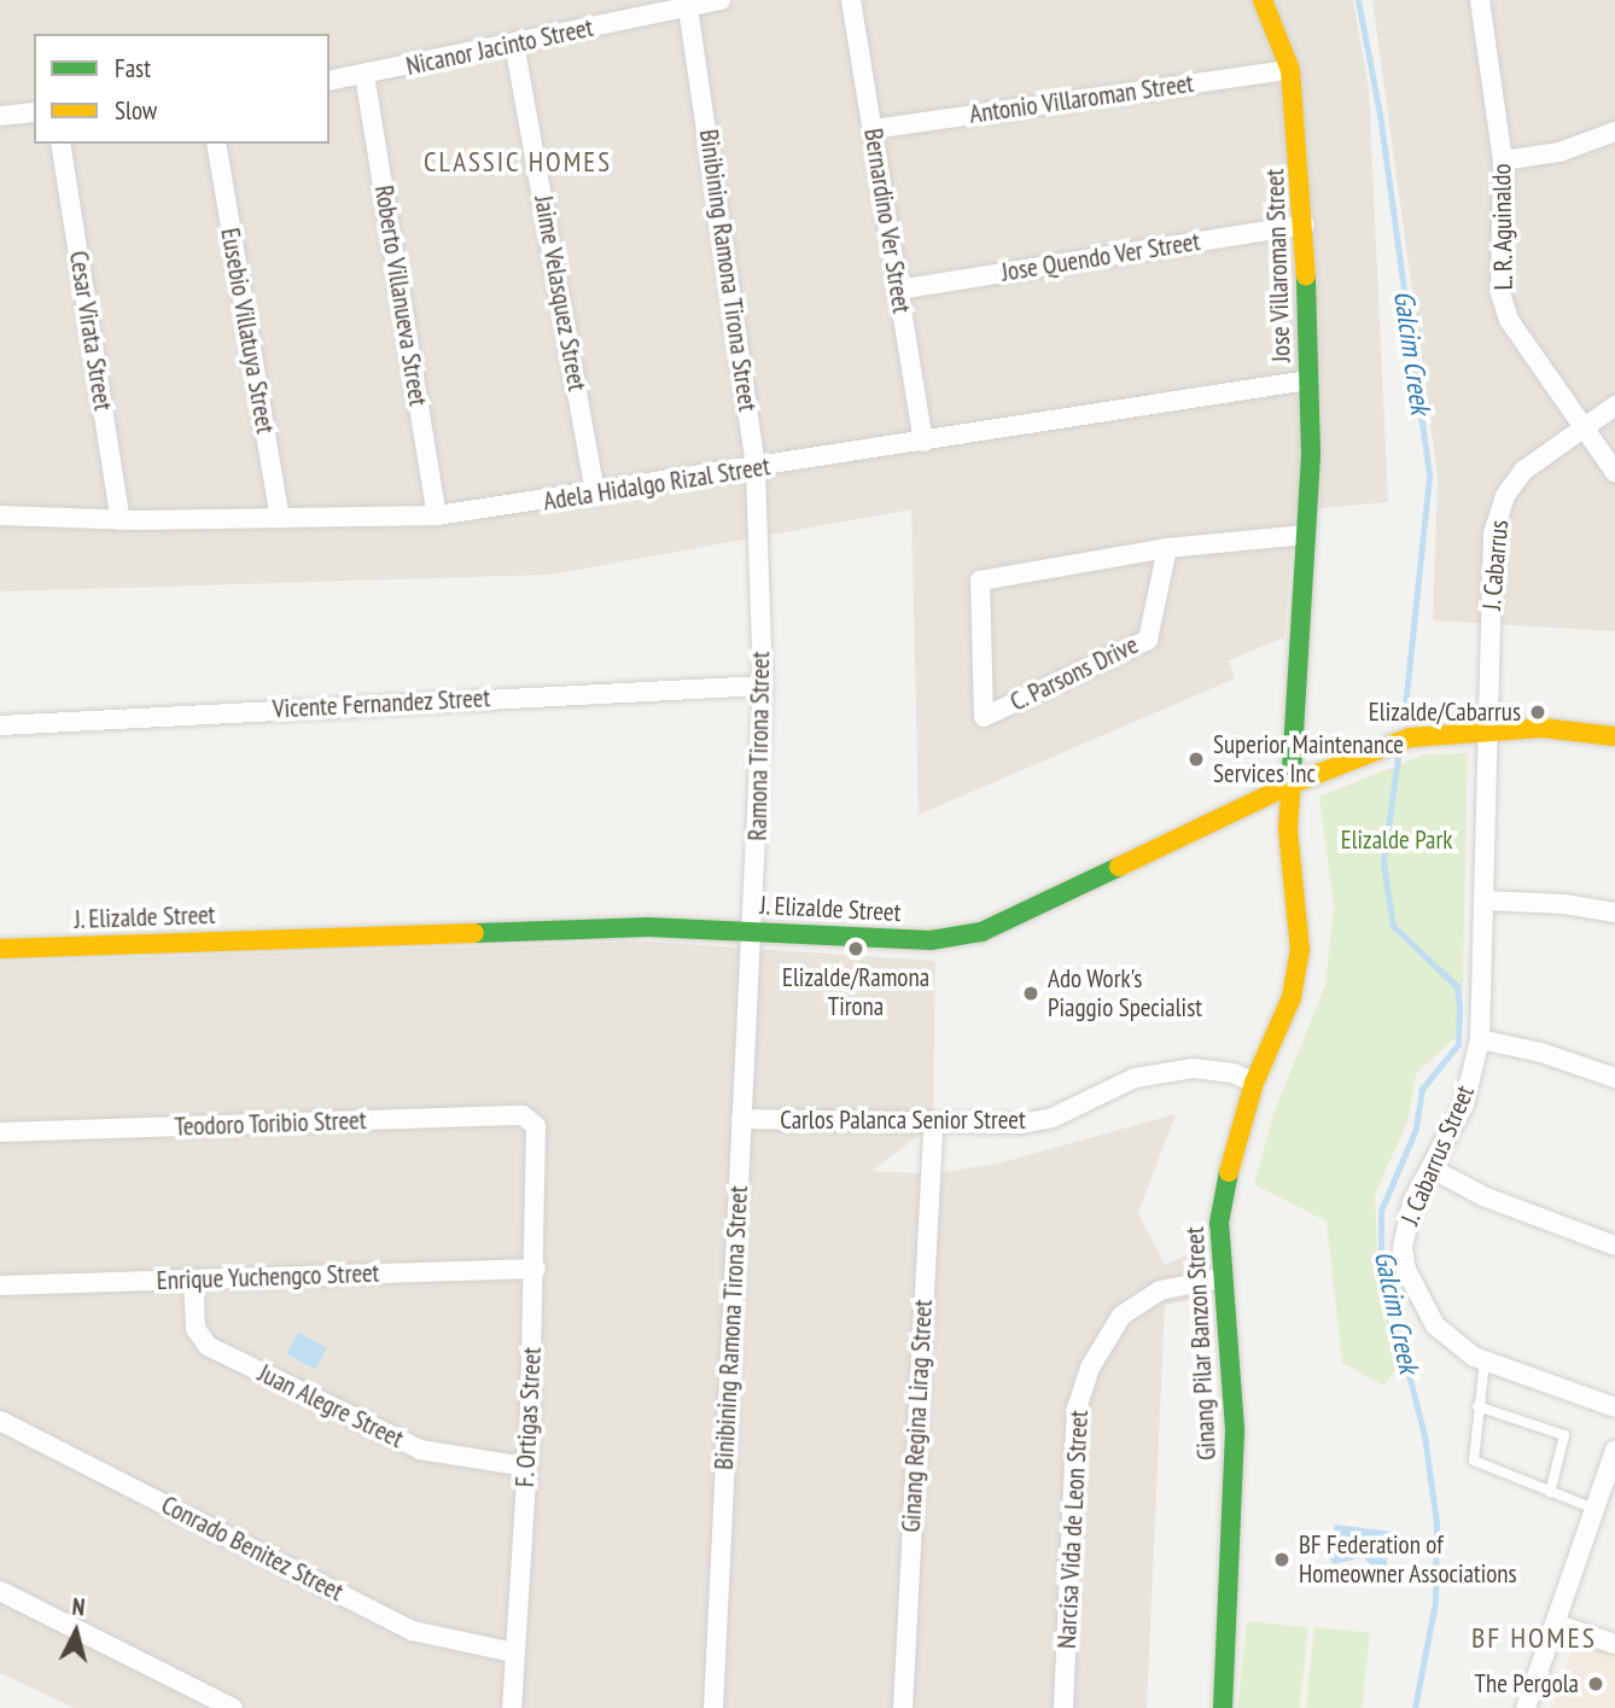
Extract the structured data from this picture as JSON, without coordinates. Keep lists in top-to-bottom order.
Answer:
{
  "streets": {
    "street": [
      "Nicanor Jacinto Street",
      "Antonio Villaroman Street",
      "Bernardino Ver Street",
      "L. R. Aguinaldo",
      "Jose Quendo Ver Street",
      "Jose Villaroman Street",
      "Binibining Ramona Tirona Street",
      "Jaime Velasquez Street",
      "Roberto Villanueva Street",
      "Cesar Virata Street",
      "Eusebio Villatuya Street",
      "Adela Hidalgo Rizal Street",
      "J. Cabarrus",
      "C. Parsons Drive",
      "Vicente Fernandez Street",
      "Ramona Tirona Street",
      "J. Elizalde Street",
      "Carlos Palanca Senior Street",
      "Teodoro Toribio Street",
      "J. Cabarrus Street",
      "Enrique Yuchengco Street",
      "Ginang Pilar Banzon Street",
      "Juan Alegre Street",
      "Ginang Regina Lirag Street",
      "F. Ortigas Street",
      "Narcisa Vida de Leon Street",
      "Conrado Benitez Street"
    ]
  },
  "crossings": [
    ["Nicanor Jacinto Street", "Binibining Ramona Tirona Street"],
    ["Nicanor Jacinto Street", "Jaime Velasquez Street"],
    ["Nicanor Jacinto Street", "Roberto Villanueva Street"],
    ["Antonio Villaroman Street", "Bernardino Ver Street"],
    ["Antonio Villaroman Street", "Jose Villaroman Street"],
    ["Bernardino Ver Street", "Jose Quendo Ver Street"],
    ["Bernardino Ver Street", "Adela Hidalgo Rizal Street"],
    ["L. R. Aguinaldo", "J. Cabarrus"],
    ["Jose Quendo Ver Street", "Jose Villaroman Street"],
    ["Jose Villaroman Street", "Adela Hidalgo Rizal Street"],
    ["Jose Villaroman Street", "C. Parsons Drive"],
    ["Jose Villaroman Street", "Ginang Pilar Banzon Street"],
    ["Binibining Ramona Tirona Street", "Adela Hidalgo Rizal Street"],
    ["Binibining Ramona Tirona Street", "Ramona Tirona Street"],
    ["Binibining Ramona Tirona Street", "J. Elizalde Street"],
    ["Binibining Ramona Tirona Street", "Carlos Palanca Senior Street"],
    ["Jaime Velasquez Street", "Adela Hidalgo Rizal Street"],
    ["Roberto Villanueva Street", "Adela Hidalgo Rizal Street"],
    ["Cesar Virata Street", "Adela Hidalgo Rizal Street"],
    ["Eusebio Villatuya Street", "Adela Hidalgo Rizal Street"],
    ["J. Cabarrus", "J. Elizalde Street"],
    ["J. Cabarrus", "J. Cabarrus Street"],
    ["C. Parsons Drive", "Ginang Pilar Banzon Street"],
    ["Vicente Fernandez Street", "Ramona Tirona Street"],
    ["Ramona Tirona Street", "J. Elizalde Street"],
    ["J. Elizalde Street", "J. Cabarrus Street"],
    ["J. Elizalde Street", "Ginang Pilar Banzon Street"],
    ["Carlos Palanca Senior Street", "Ginang Pilar Banzon Street"],
    ["Carlos Palanca Senior Street", "Ginang Regina Lirag Street"],
    ["Teodoro Toribio Street", "F. Ortigas Street"],
    ["Enrique Yuchengco Street", "Juan Alegre Street"],
    ["Enrique Yuchengco Street", "F. Ortigas Street"],
    ["Ginang Pilar Banzon Street", "Narcisa Vida de Leon Street"],
    ["Juan Alegre Street", "F. Ortigas Street"],
    ["F. Ortigas Street", "Conrado Benitez Street"]
  ],
  "districts": ["CLASSIC HOMES", "BF HOMES"],
  "water": ["Galcim Creek"],
  "parks": ["Elizalde Park"],
  "places": [
    "Elizalde/Cabarrus",
    "Superior Maintenance Services Inc",
    "Elizalde/Ramona Tirona",
    "Ado Work's Piaggio Specialist",
    "BF Federation of Homeowner Associations",
    "The Pergola"
  ],
  "legend": ["Fast", "Slow"],
  "north": "top"
}
